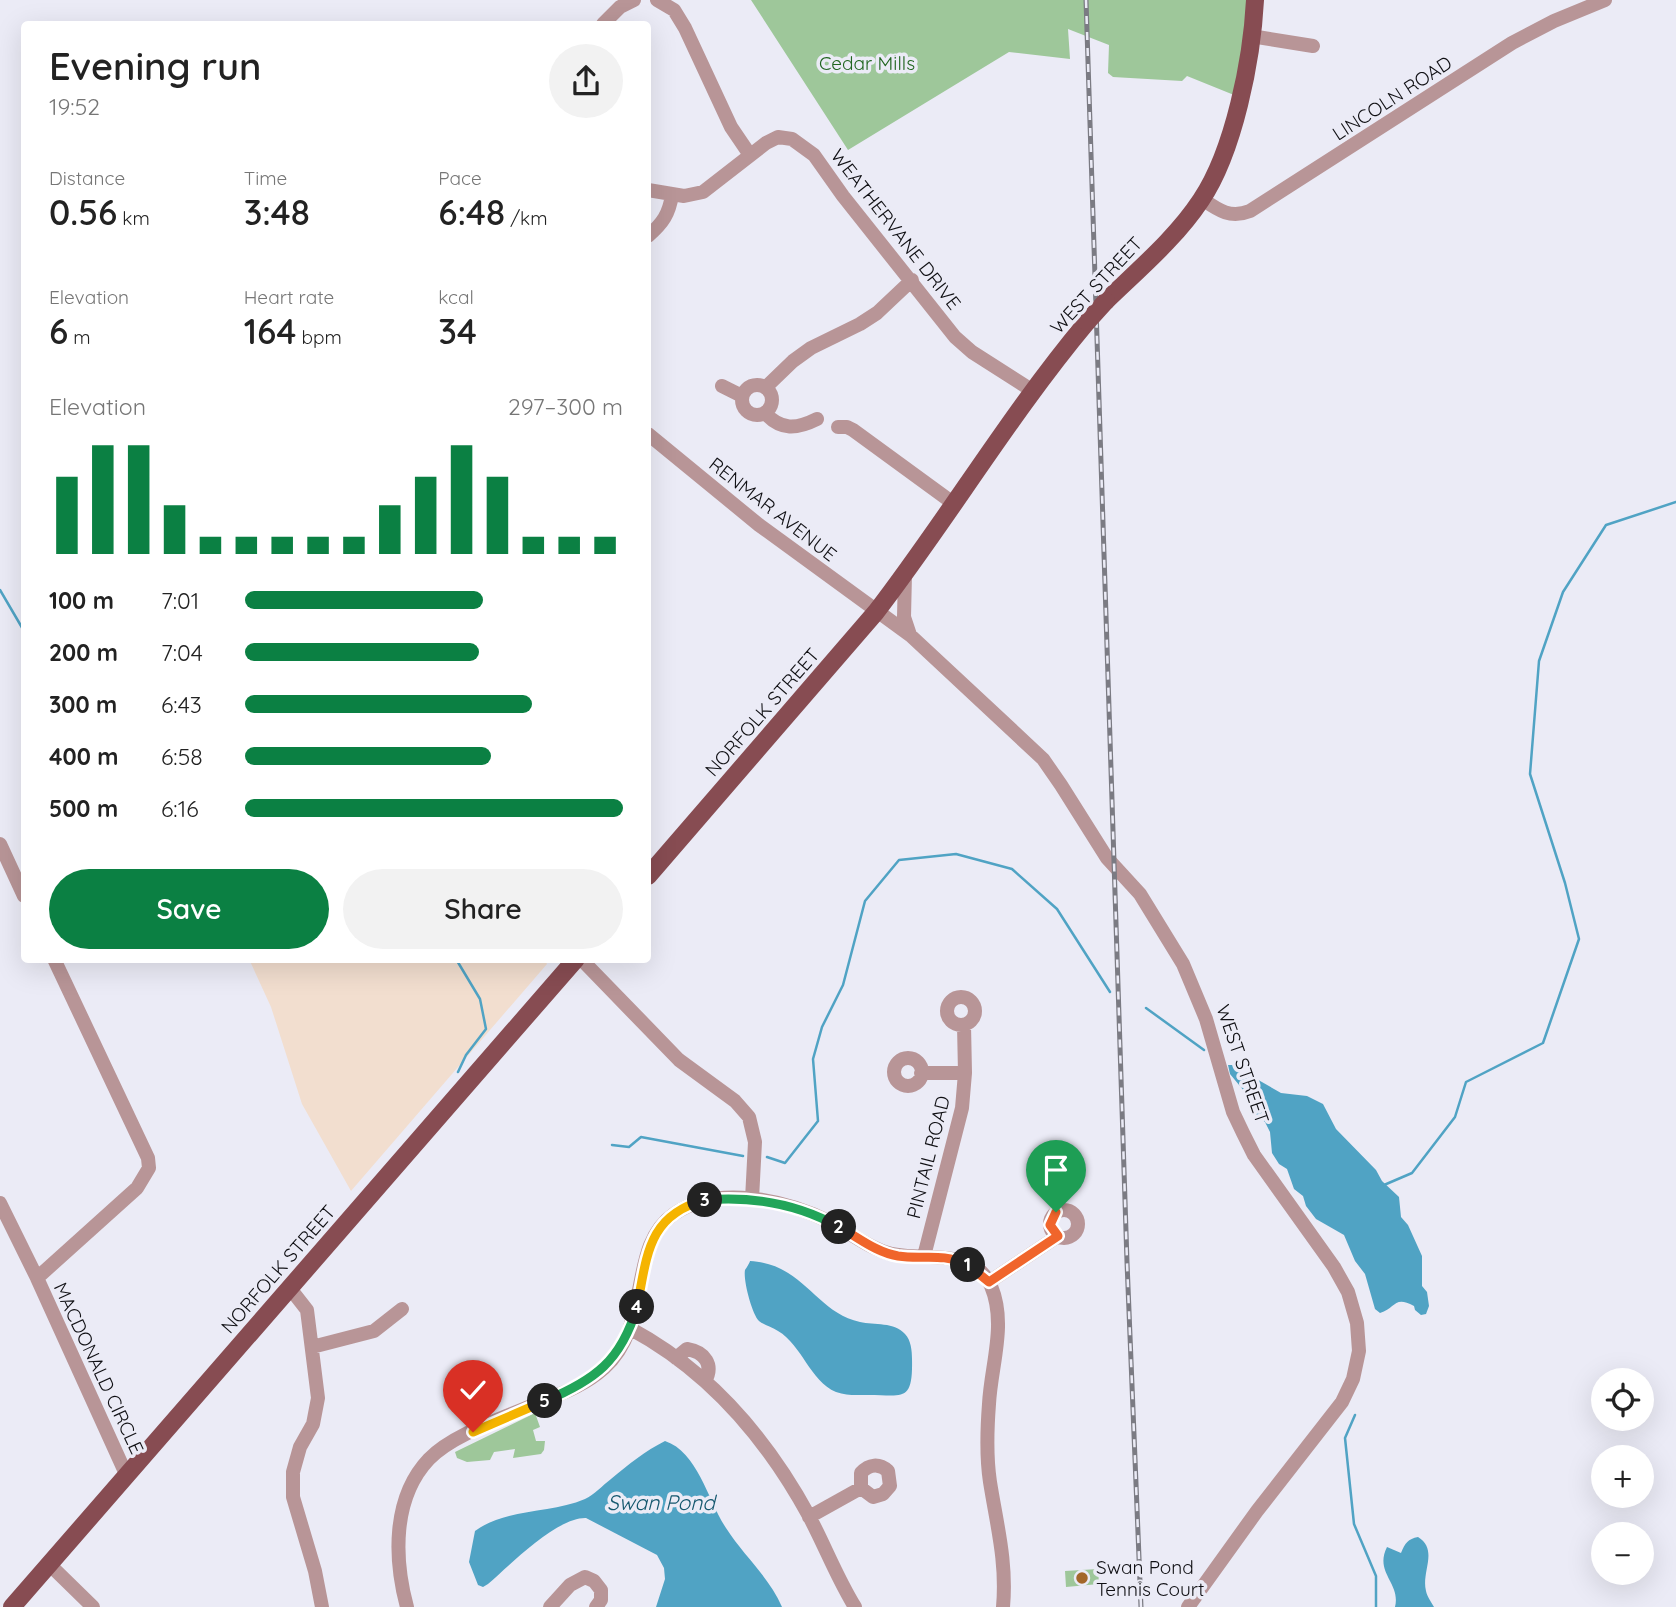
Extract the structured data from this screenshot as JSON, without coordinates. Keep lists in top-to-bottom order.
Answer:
{
  "streets": {
    "main road": ["WEST STREET", "NORFOLK STREET"],
    "street": [
      "LINCOLN ROAD",
      "WEATHERVANE DRIVE",
      "RENMAR AVENUE",
      "PINTAIL ROAD",
      "MACDONALD CIRCLE"
    ]
  },
  "crossings": [
    ["LINCOLN ROAD", "WEST STREET"],
    ["WEATHERVANE DRIVE", "WEST STREET"],
    ["WEST STREET", "RENMAR AVENUE"],
    ["WEST STREET", "NORFOLK STREET"],
    ["RENMAR AVENUE", "NORFOLK STREET"],
    ["NORFOLK STREET", "MACDONALD CIRCLE"]
  ],
  "water": ["Swan Pond"],
  "parks": ["Cedar Mills"],
  "places": ["Swan Pond Tennis Court"],
  "page": {
    "heading": ["Evening run", "19:52"],
    "stats": [
      ["Distance", "0.56 km"],
      ["Time", "3:48"],
      ["Pace", "6:48 /km"],
      ["Elevation", "6 m"],
      ["Heart rate", "164 bpm"],
      ["kcal", "34"]
    ],
    "chart": ["Elevation", "297–300 m"],
    "list": [
      {
        "name": "100 m",
        "note": "7:01"
      },
      {
        "name": "200 m",
        "note": "7:04"
      },
      {
        "name": "300 m",
        "note": "6:43"
      },
      {
        "name": "400 m",
        "note": "6:58"
      },
      {
        "name": "500 m",
        "note": "6:16"
      }
    ],
    "buttons": ["Save", "Share"],
    "pins": [
      "3",
      "2",
      "1",
      "4",
      "5"
    ],
    "map_buttons": ["+", "−"]
  }
}
